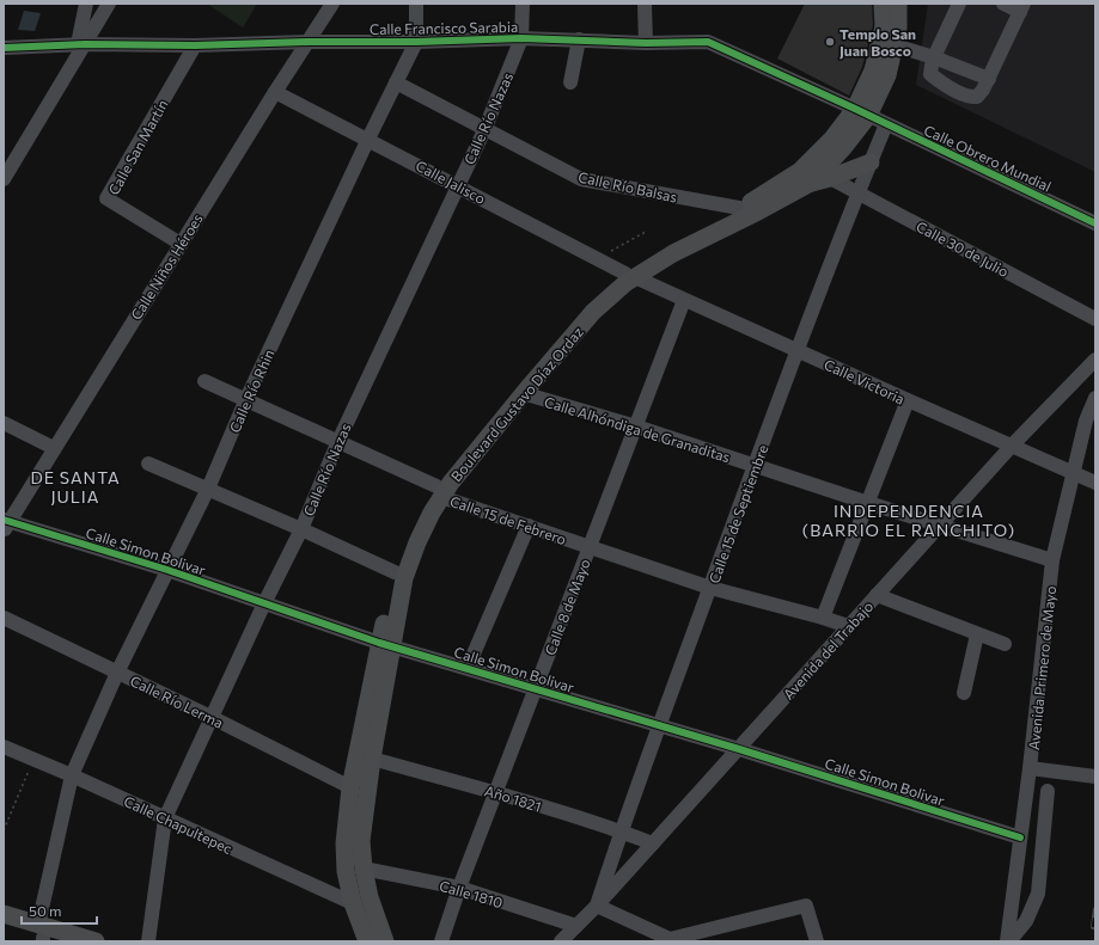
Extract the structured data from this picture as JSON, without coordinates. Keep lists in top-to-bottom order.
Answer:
{
  "streets": {
    "main road": ["Boulevard Gustavo Díaz Ordaz"],
    "street": [
      "Calle Francisco Sarabia",
      "Calle Río Nazas",
      "Calle San Martín",
      "Calle Obrero Mundial",
      "Calle Jalisco",
      "Calle Río Balsas",
      "Calle 30 de Julio",
      "Calle Niños Héroes",
      "Calle Victoria",
      "Calle Río Rhin",
      "Calle Alhóndiga de Granaditas",
      "Calle 15 de Septiembre",
      "Calle 15 de Febrero",
      "Calle Simon Bolivar",
      "Calle 8 de Mayo",
      "Avenida del Trabajo",
      "Avenida Primero de Mayo",
      "Calle Río Lerma",
      "Año 1821",
      "Calle Chapultepec",
      "Calle 1810"
    ]
  },
  "crossings": [
    ["Calle Francisco Sarabia", "Calle Río Nazas"],
    ["Calle Francisco Sarabia", "Calle San Martín"],
    ["Calle Francisco Sarabia", "Calle Obrero Mundial"],
    ["Calle Francisco Sarabia", "Calle Niños Héroes"],
    ["Calle Francisco Sarabia", "Calle Río Rhin"],
    ["Calle Francisco Sarabia", "Boulevard Gustavo Díaz Ordaz"],
    ["Calle Río Nazas", "Calle Jalisco"],
    ["Calle Río Nazas", "Calle Río Balsas"],
    ["Calle Río Nazas", "Calle 15 de Febrero"],
    ["Calle Río Nazas", "Calle Simon Bolivar"],
    ["Calle Río Nazas", "Calle Río Lerma"],
    ["Calle Río Nazas", "Calle Chapultepec"],
    ["Calle San Martín", "Calle Niños Héroes"],
    ["Calle Obrero Mundial", "Boulevard Gustavo Díaz Ordaz"],
    ["Calle Obrero Mundial", "Calle 15 de Septiembre"],
    ["Calle Jalisco", "Calle Niños Héroes"],
    ["Calle Jalisco", "Calle Victoria"],
    ["Calle Jalisco", "Calle Río Rhin"],
    ["Calle Jalisco", "Boulevard Gustavo Díaz Ordaz"],
    ["Calle Río Balsas", "Calle Río Rhin"],
    ["Calle Río Balsas", "Boulevard Gustavo Díaz Ordaz"],
    ["Calle 30 de Julio", "Calle 15 de Septiembre"],
    ["Calle Niños Héroes", "Calle Simon Bolivar"],
    ["Calle Victoria", "Boulevard Gustavo Díaz Ordaz"],
    ["Calle Victoria", "Calle 15 de Septiembre"],
    ["Calle Victoria", "Calle 8 de Mayo"],
    ["Calle Victoria", "Avenida del Trabajo"],
    ["Calle Victoria", "Avenida Primero de Mayo"],
    ["Calle Río Rhin", "Calle 15 de Febrero"],
    ["Calle Río Rhin", "Calle Simon Bolivar"],
    ["Calle Río Rhin", "Calle Río Lerma"],
    ["Calle Río Rhin", "Calle Chapultepec"],
    ["Boulevard Gustavo Díaz Ordaz", "Calle Alhóndiga de Granaditas"],
    ["Boulevard Gustavo Díaz Ordaz", "Calle 15 de Febrero"],
    ["Boulevard Gustavo Díaz Ordaz", "Calle Simon Bolivar"],
    ["Boulevard Gustavo Díaz Ordaz", "Calle Río Lerma"],
    ["Boulevard Gustavo Díaz Ordaz", "Año 1821"],
    ["Boulevard Gustavo Díaz Ordaz", "Calle Chapultepec"],
    ["Boulevard Gustavo Díaz Ordaz", "Calle 1810"],
    ["Calle Alhóndiga de Granaditas", "Calle 15 de Septiembre"],
    ["Calle Alhóndiga de Granaditas", "Calle 8 de Mayo"],
    ["Calle Alhóndiga de Granaditas", "Avenida del Trabajo"],
    ["Calle Alhóndiga de Granaditas", "Avenida Primero de Mayo"],
    ["Calle 15 de Septiembre", "Calle 15 de Febrero"],
    ["Calle 15 de Septiembre", "Calle Simon Bolivar"],
    ["Calle 15 de Septiembre", "Avenida del Trabajo"],
    ["Calle 15 de Septiembre", "Año 1821"],
    ["Calle 15 de Febrero", "Calle 8 de Mayo"],
    ["Calle 15 de Febrero", "Avenida del Trabajo"],
    ["Calle Simon Bolivar", "Calle 8 de Mayo"],
    ["Calle Simon Bolivar", "Avenida del Trabajo"],
    ["Calle Simon Bolivar", "Avenida Primero de Mayo"],
    ["Calle 8 de Mayo", "Año 1821"],
    ["Calle 8 de Mayo", "Calle 1810"],
    ["Avenida del Trabajo", "Año 1821"],
    ["Avenida del Trabajo", "Calle 1810"]
  ],
  "districts": ["DE SANTA JULIA", "INDEPENDENCIA (BARRIO EL RANCHITO)"],
  "places": ["Templo San Juan Bosco"],
  "scale_bar": "50 m"
}
